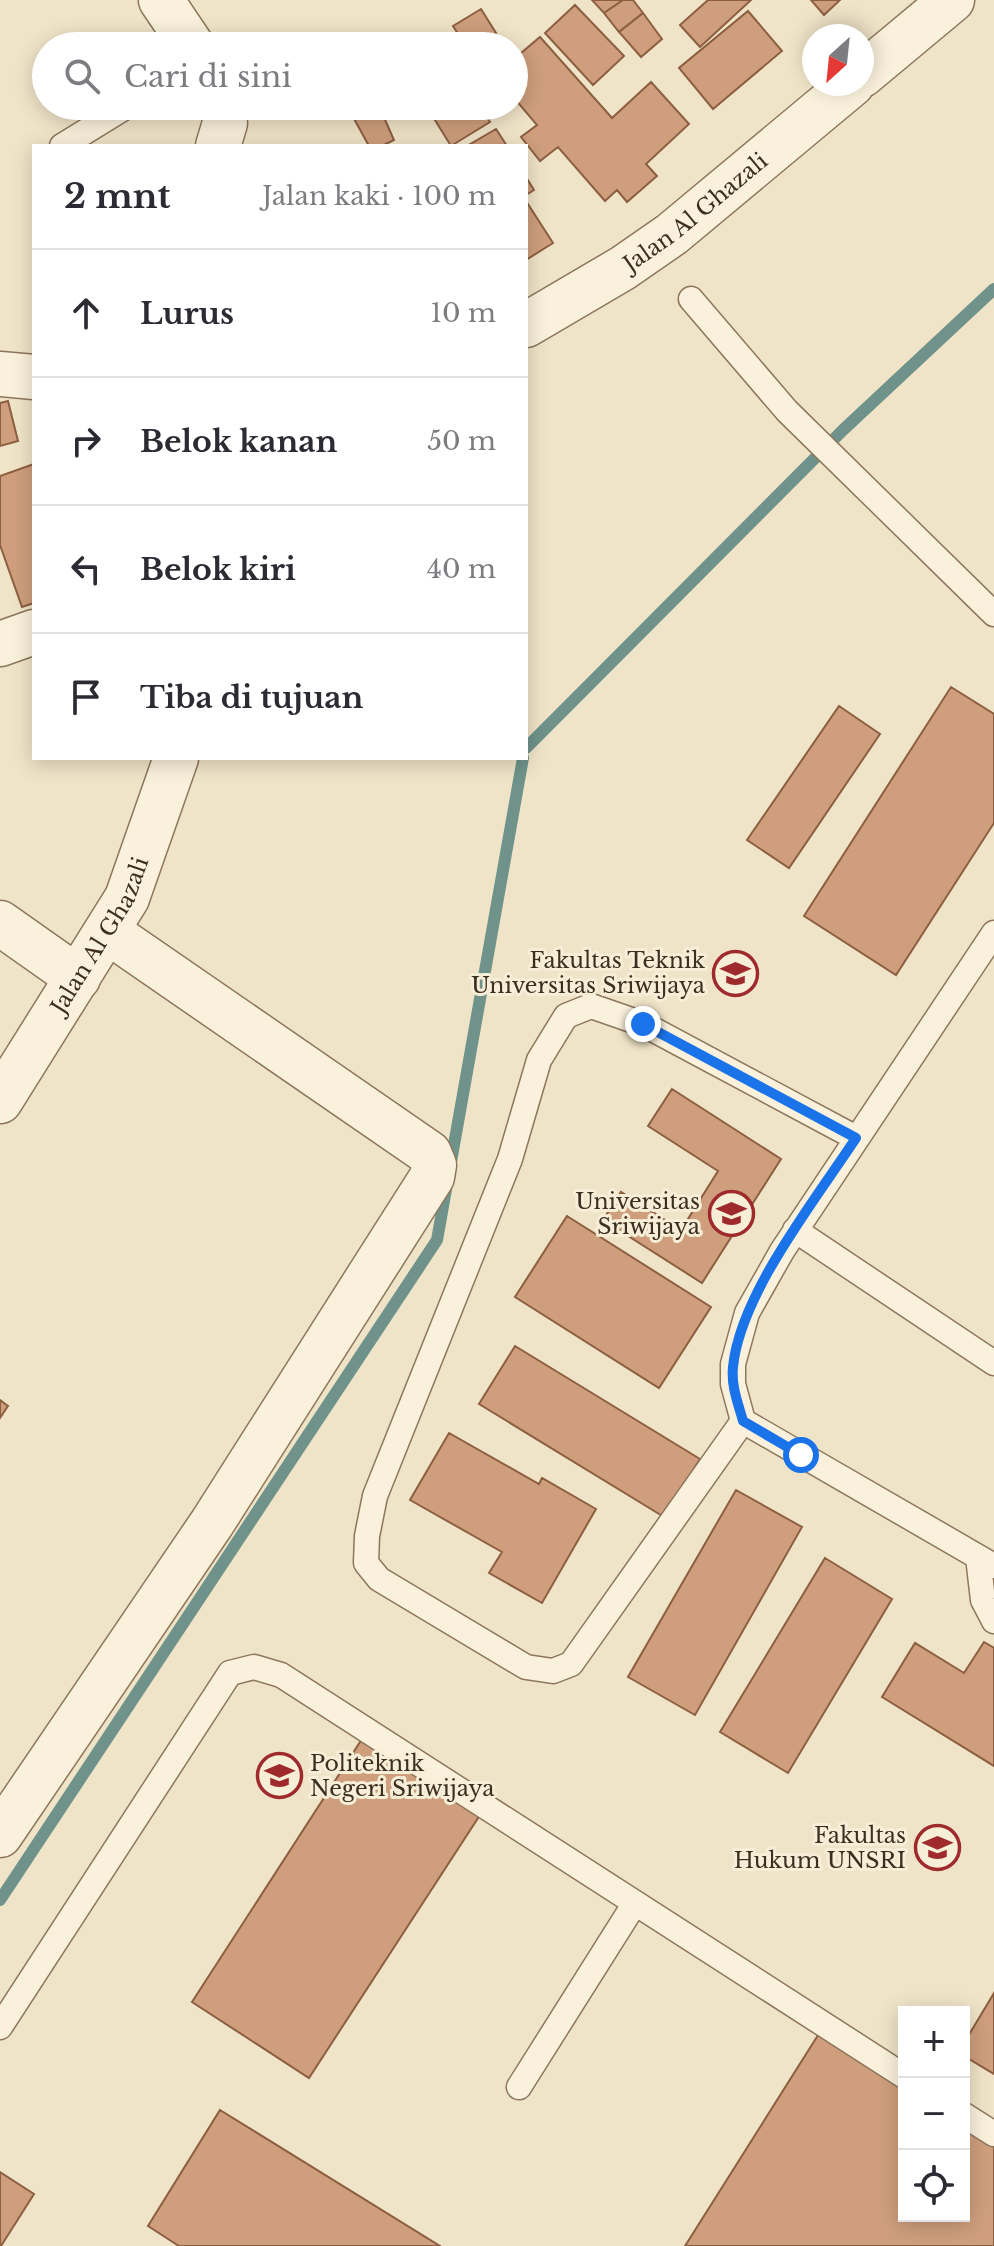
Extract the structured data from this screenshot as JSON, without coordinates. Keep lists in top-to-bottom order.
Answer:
{
  "streets": {
    "street": ["Jalan Al Ghazali"]
  },
  "places": {
    "school or university": [
      "Fakultas Teknik Universitas Sriwijaya",
      "Universitas Sriwijaya",
      "Politeknik Negeri Sriwijaya",
      "Fakultas Hukum UNSRI"
    ]
  },
  "north": "bottom left",
  "page": {
    "search": "Cari di sini",
    "heading": ["2 mnt", "Jalan kaki · 100 m"],
    "list": [
      ["Lurus", "10 m"],
      ["Belok kanan", "50 m"],
      ["Belok kiri", "40 m"],
      "Tiba di tujuan"
    ],
    "map_buttons": ["+", "−"]
  }
}
